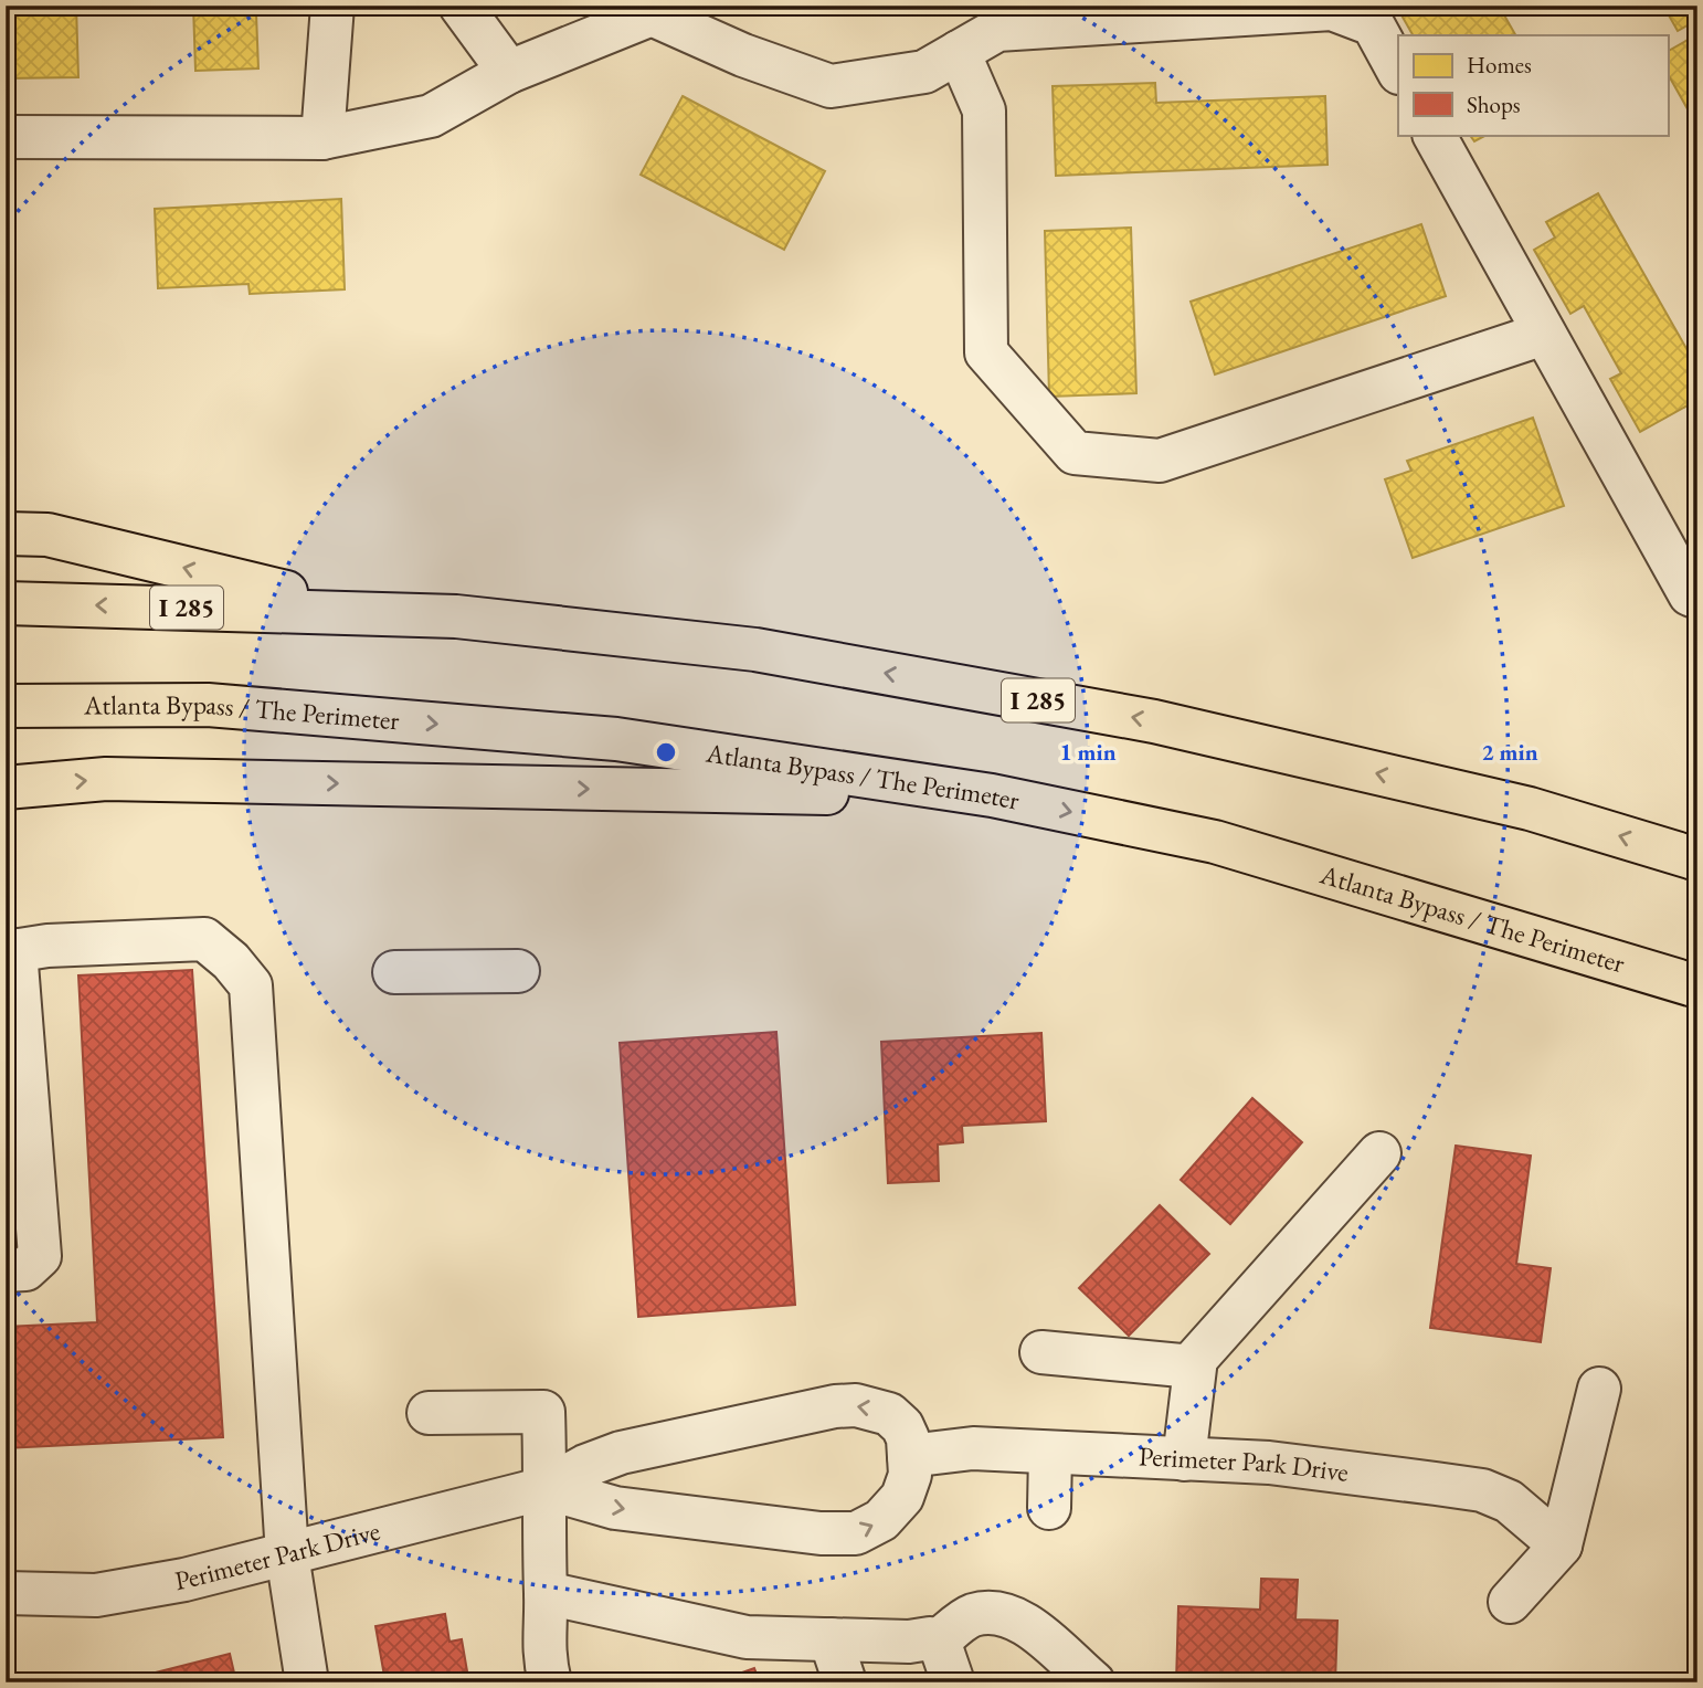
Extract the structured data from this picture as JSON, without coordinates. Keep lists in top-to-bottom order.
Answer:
{
  "streets": {
    "highway": ["I 285", "Atlanta Bypass / The Perimeter"],
    "street": ["Perimeter Park Drive"]
  },
  "legend": ["Homes", "Shops"],
  "rings": ["1 min", "2 min"]
}
